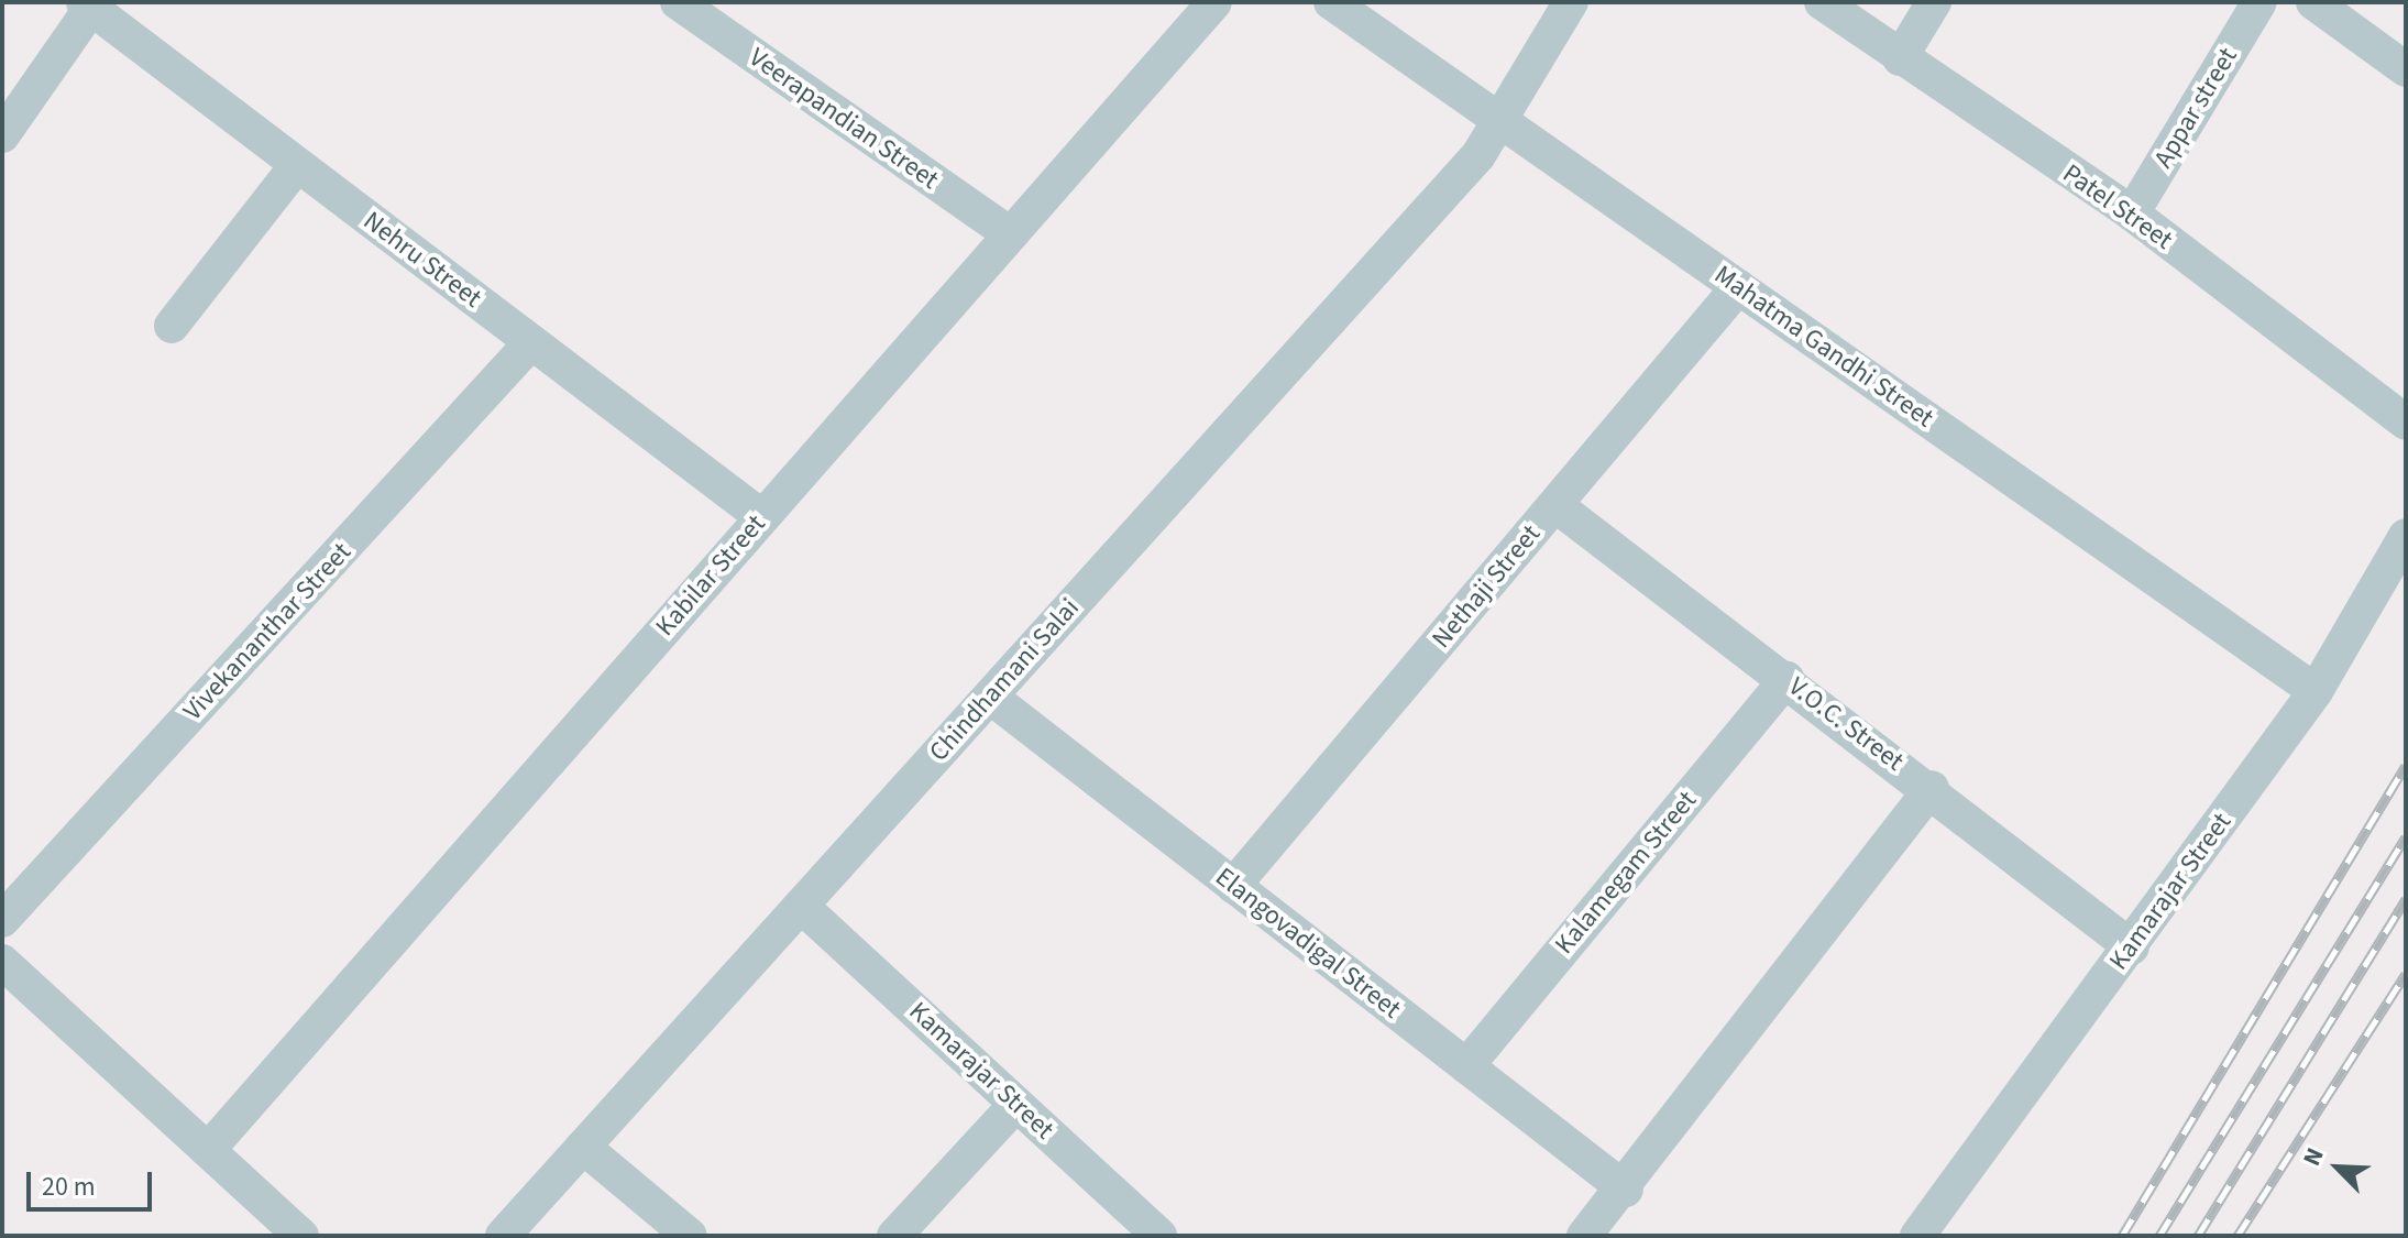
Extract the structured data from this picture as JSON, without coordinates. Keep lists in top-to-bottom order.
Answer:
{
  "streets": {
    "street": [
      "Appar street",
      "Veerapandian Street",
      "Patel Street",
      "Nehru Street",
      "Mahatma Gandhi Street",
      "Kabilar Street",
      "Nethaji Street",
      "Vivekananthar Street",
      "Chindhamani Salai",
      "V.O.C. Street",
      "Kalamegam Street",
      "Kamarajar Street",
      "Elangovadigal Street"
    ]
  },
  "crossings": [
    ["Appar street", "Patel Street"],
    ["Veerapandian Street", "Kabilar Street"],
    ["Nehru Street", "Kabilar Street"],
    ["Nehru Street", "Vivekananthar Street"],
    ["Mahatma Gandhi Street", "Nethaji Street"],
    ["Mahatma Gandhi Street", "Chindhamani Salai"],
    ["Mahatma Gandhi Street", "Kamarajar Street"],
    ["Nethaji Street", "V.O.C. Street"],
    ["Nethaji Street", "Elangovadigal Street"],
    ["Chindhamani Salai", "Kamarajar Street"],
    ["Chindhamani Salai", "Elangovadigal Street"],
    ["V.O.C. Street", "Kalamegam Street"],
    ["V.O.C. Street", "Kamarajar Street"],
    ["Kalamegam Street", "Elangovadigal Street"]
  ],
  "scale_bar": "20 m",
  "north": "top left"
}
